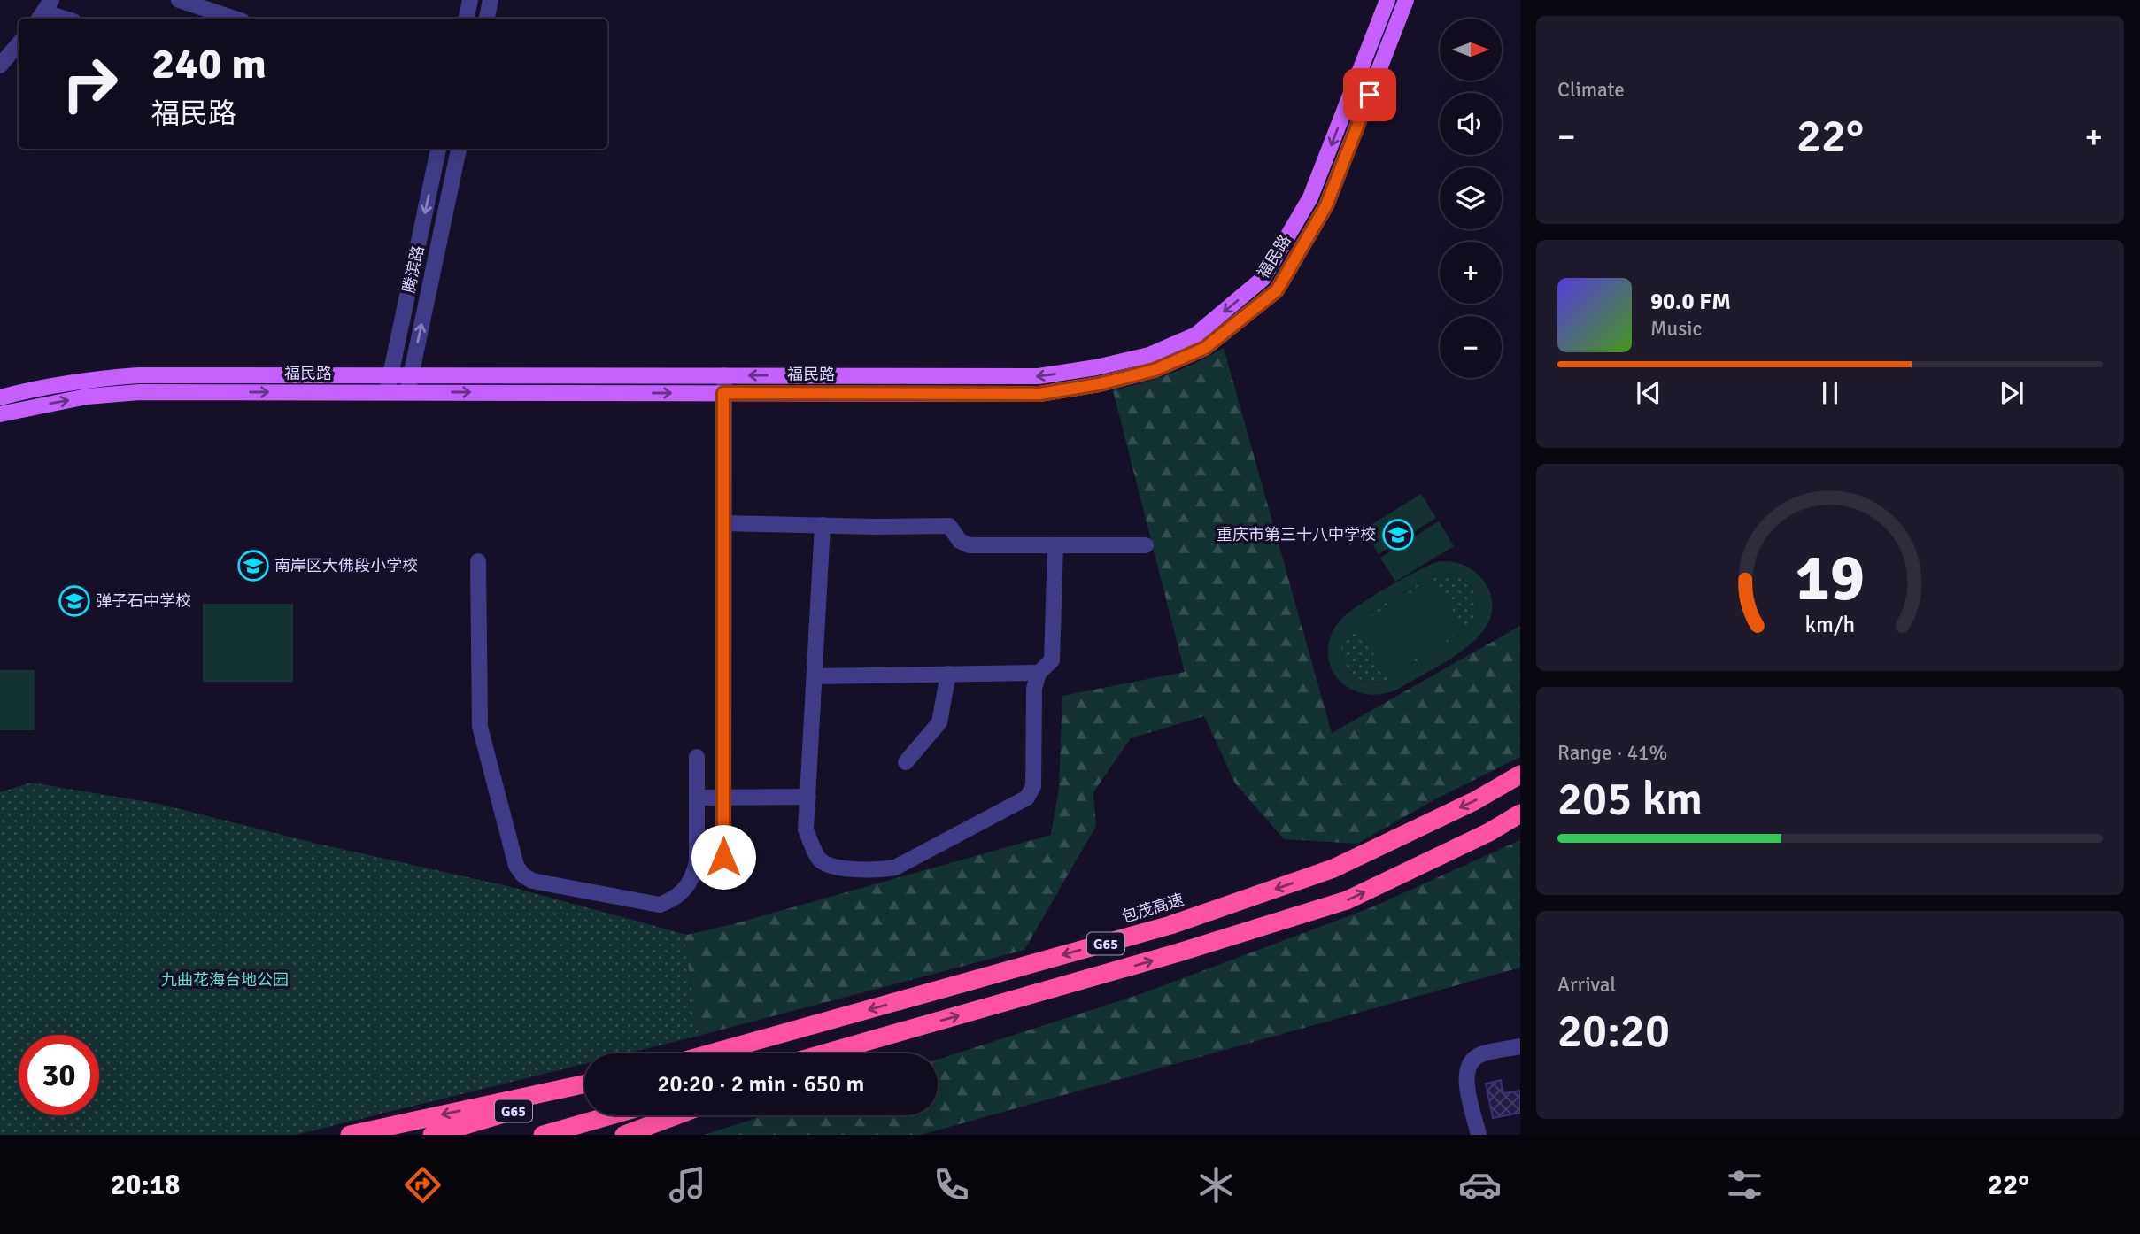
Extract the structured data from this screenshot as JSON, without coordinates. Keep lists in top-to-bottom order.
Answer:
{
  "streets": {
    "highway": ["包茂高速", "G65"],
    "main road": ["福民路"],
    "street": ["腾滨路"]
  },
  "crossings": [
    ["福民路", "腾滨路"]
  ],
  "parks": ["九曲花海台地公园"],
  "places": {
    "school or university": ["重庆市第三十八中学校", "南岸区大佛段小学校", "弹子石中学校"]
  },
  "north": "right",
  "page": {
    "tile": [
      "Climate",
      ["Range · 41%", "205 km"],
      ["Arrival", "20:20"]
    ],
    "map_buttons": ["+", "−"],
    "turn": ["240 m", "福民路"],
    "heat": ["−", "22°", "+"],
    "song": ["90.0 FM", "Music"],
    "limit": "30",
    "trip": "20:20 · 2 min · 650 m",
    "tabs": ["20:18", "22°"],
    "gauge": ["19", "km/h"]
  }
}
